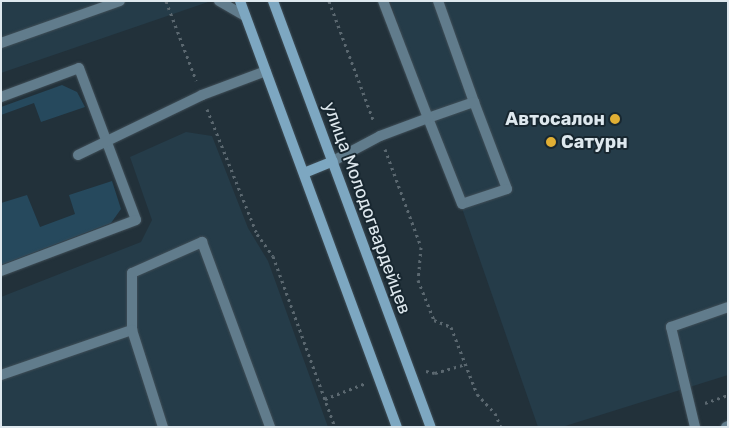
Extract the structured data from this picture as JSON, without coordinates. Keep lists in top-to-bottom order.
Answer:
{
  "streets": {
    "main road": ["улица Молодогвардейцев"]
  },
  "places": ["Автосалон", "Сатурн"]
}
